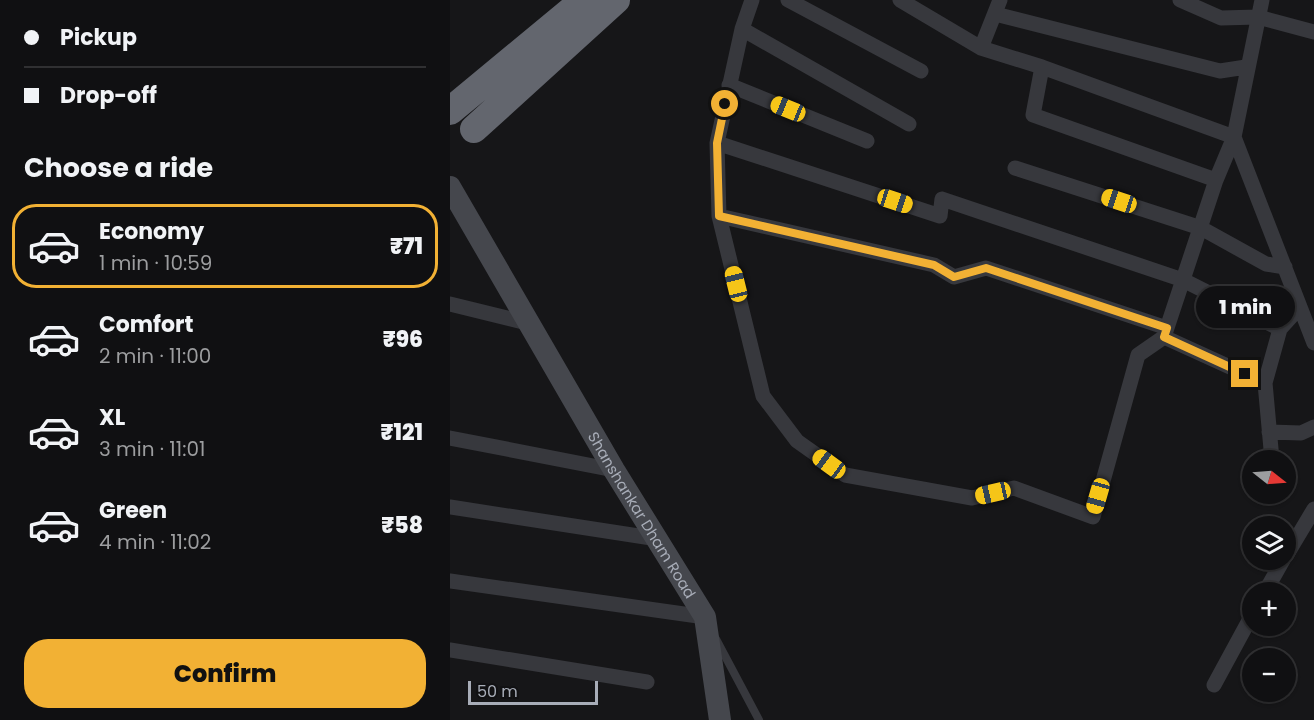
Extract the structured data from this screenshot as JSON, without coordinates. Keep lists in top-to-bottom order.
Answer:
{
  "streets": {
    "street": ["Shanshankar Dham Road"]
  },
  "scale_bar": "50 m",
  "north": "right",
  "page": {
    "banner": ["Pickup", "Drop-off"],
    "heading": "Choose a ride",
    "list": [
      {
        "name": "Economy",
        "note": "1 min · 10:59",
        "value": "₹71"
      },
      {
        "name": "Comfort",
        "note": "2 min · 11:00",
        "value": "₹96"
      },
      {
        "name": "XL",
        "note": "3 min · 11:01",
        "value": "₹121"
      },
      {
        "name": "Green",
        "note": "4 min · 11:02",
        "value": "₹58"
      }
    ],
    "bubble": "1 min",
    "map_buttons": ["+", "−"],
    "buttons": "Confirm",
    "scale": "50 m"
  }
}
